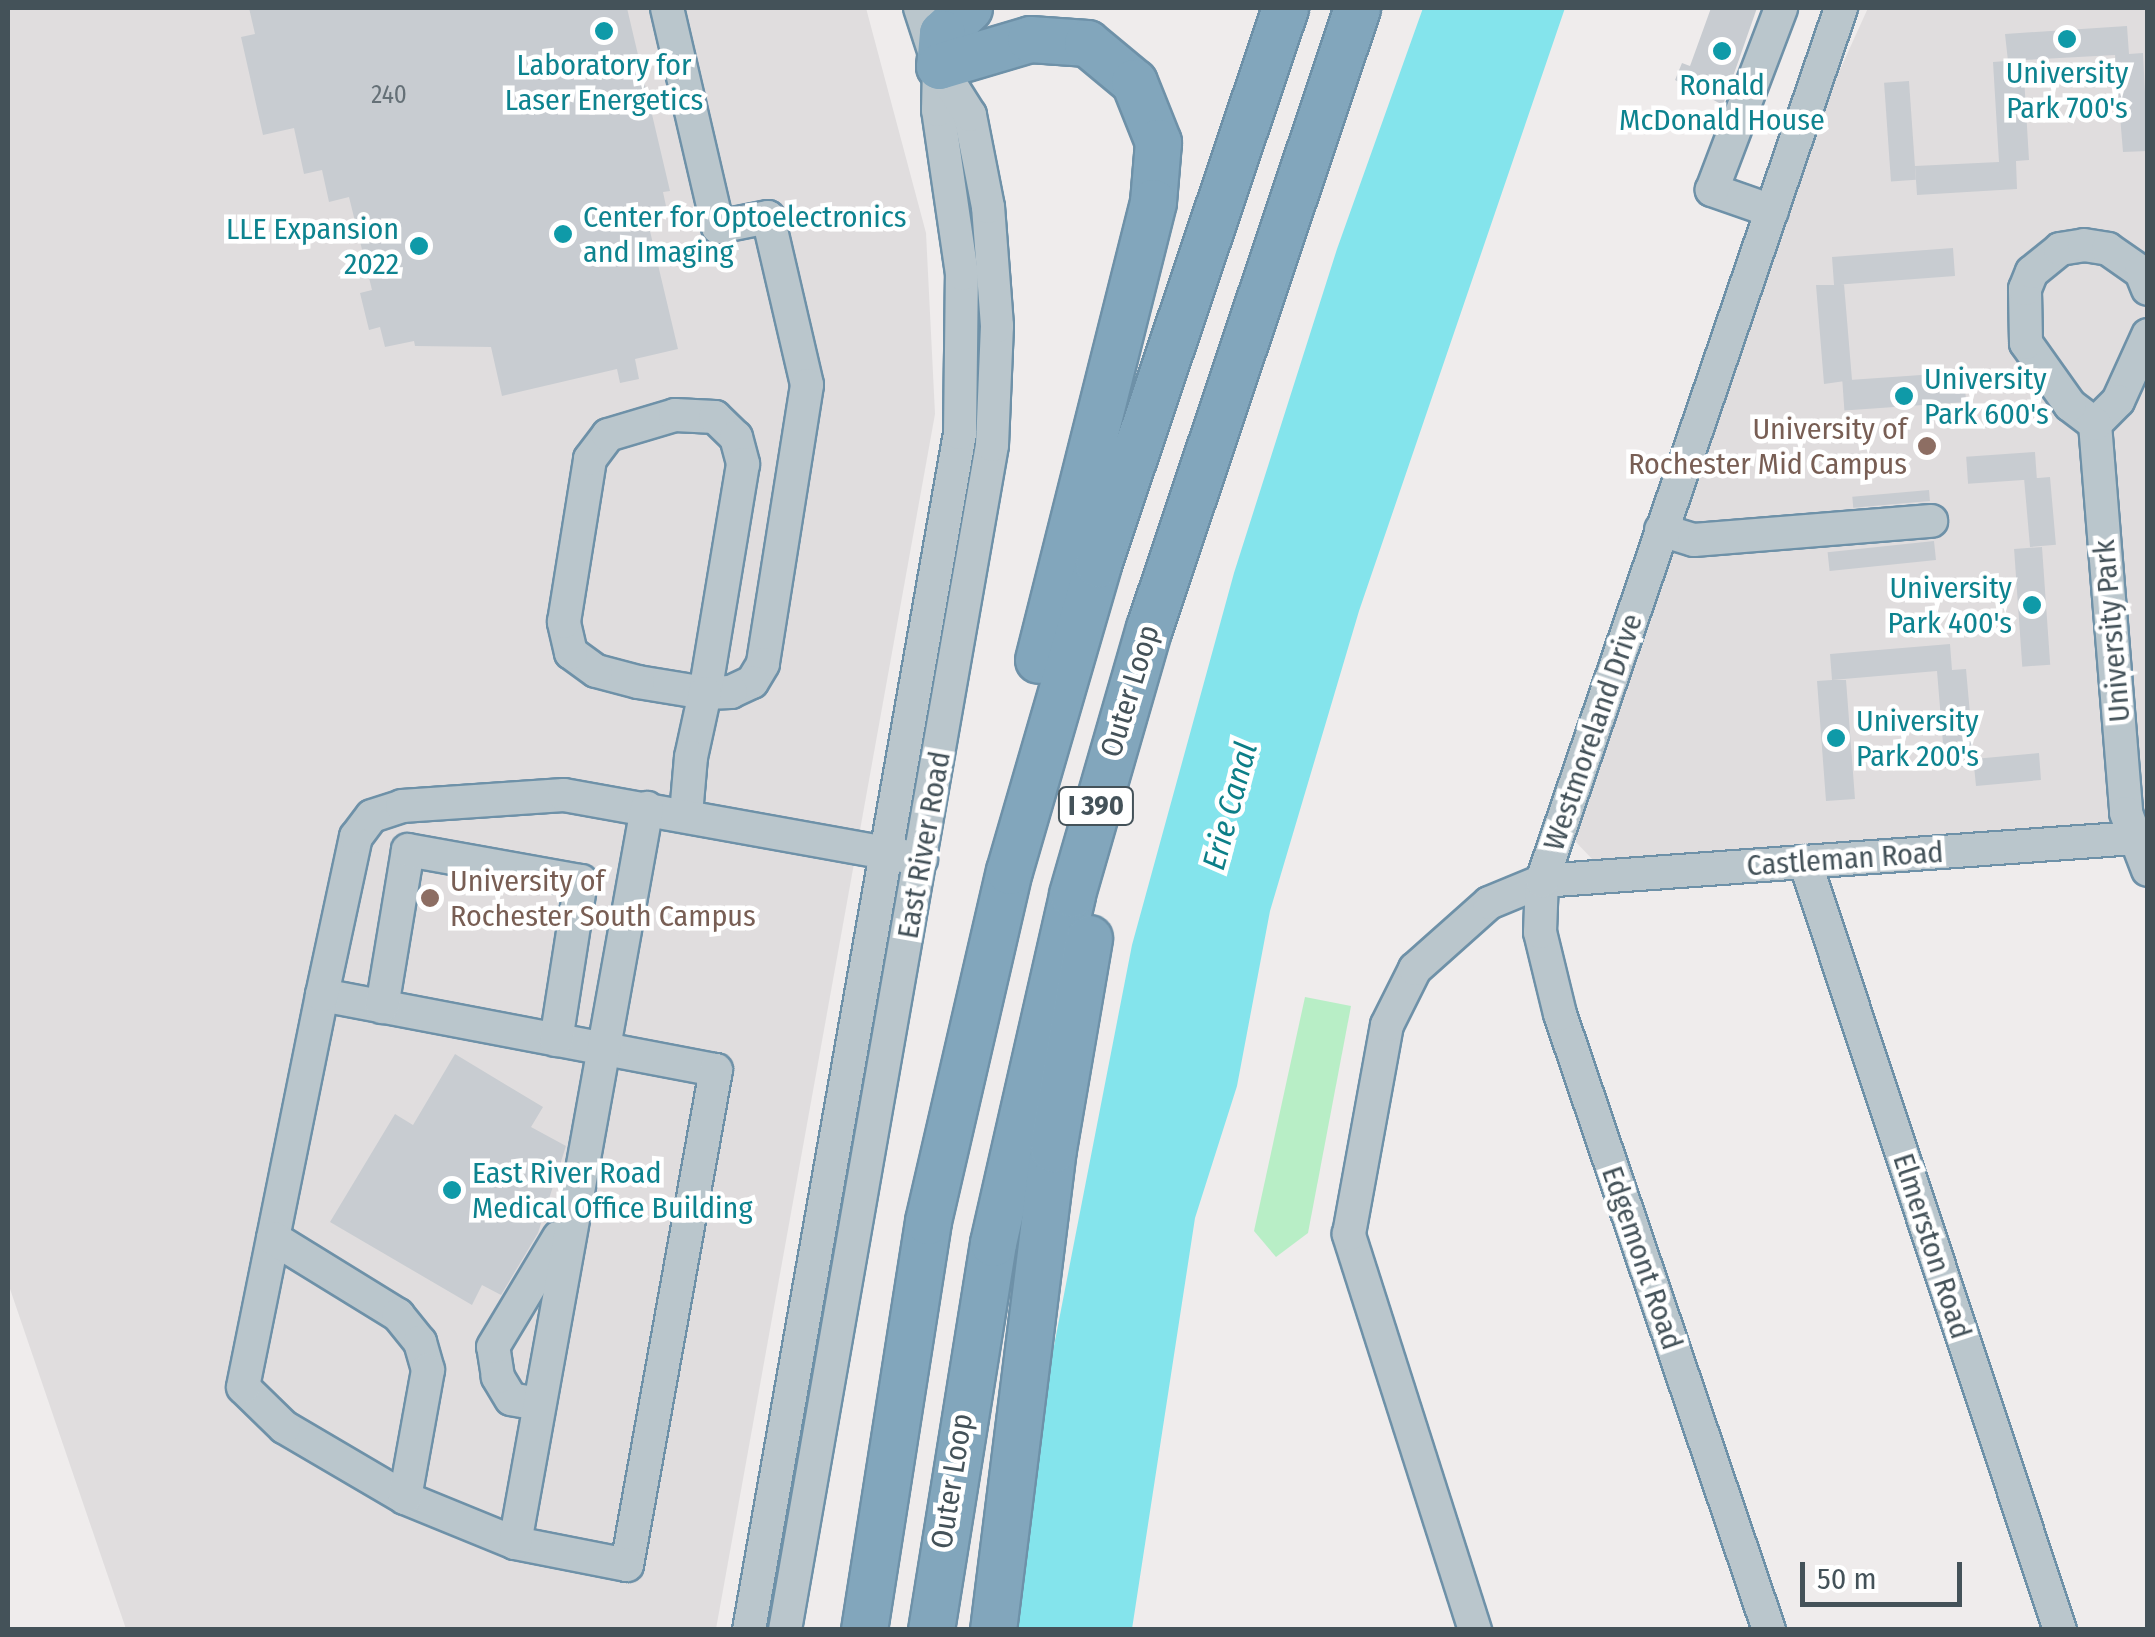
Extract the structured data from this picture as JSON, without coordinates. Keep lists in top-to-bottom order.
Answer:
{
  "streets": {
    "highway": ["Outer Loop", "I 390"],
    "street": [
      "University Park",
      "Westmoreland Drive",
      "East River Road",
      "Castleman Road",
      "Elmerston Road",
      "Edgemont Road"
    ]
  },
  "crossings": [
    ["University Park", "Castleman Road"],
    ["Westmoreland Drive", "Castleman Road"],
    ["Westmoreland Drive", "Edgemont Road"],
    ["Castleman Road", "Elmerston Road"],
    ["Castleman Road", "Edgemont Road"]
  ],
  "water": ["Erie Canal"],
  "places": [
    "Laboratory for Laser Energetics",
    "University Park 700's",
    "Ronald McDonald House",
    "Center for Optoelectronics and Imaging",
    "LLE Expansion 2022",
    "University Park 600's",
    "University of Rochester Mid Campus",
    "University Park 400's",
    "University Park 200's",
    "University of Rochester South Campus",
    "East River Road Medical Office Building"
  ],
  "house_numbers": ["240"],
  "scale_bar": "50 m"
}
